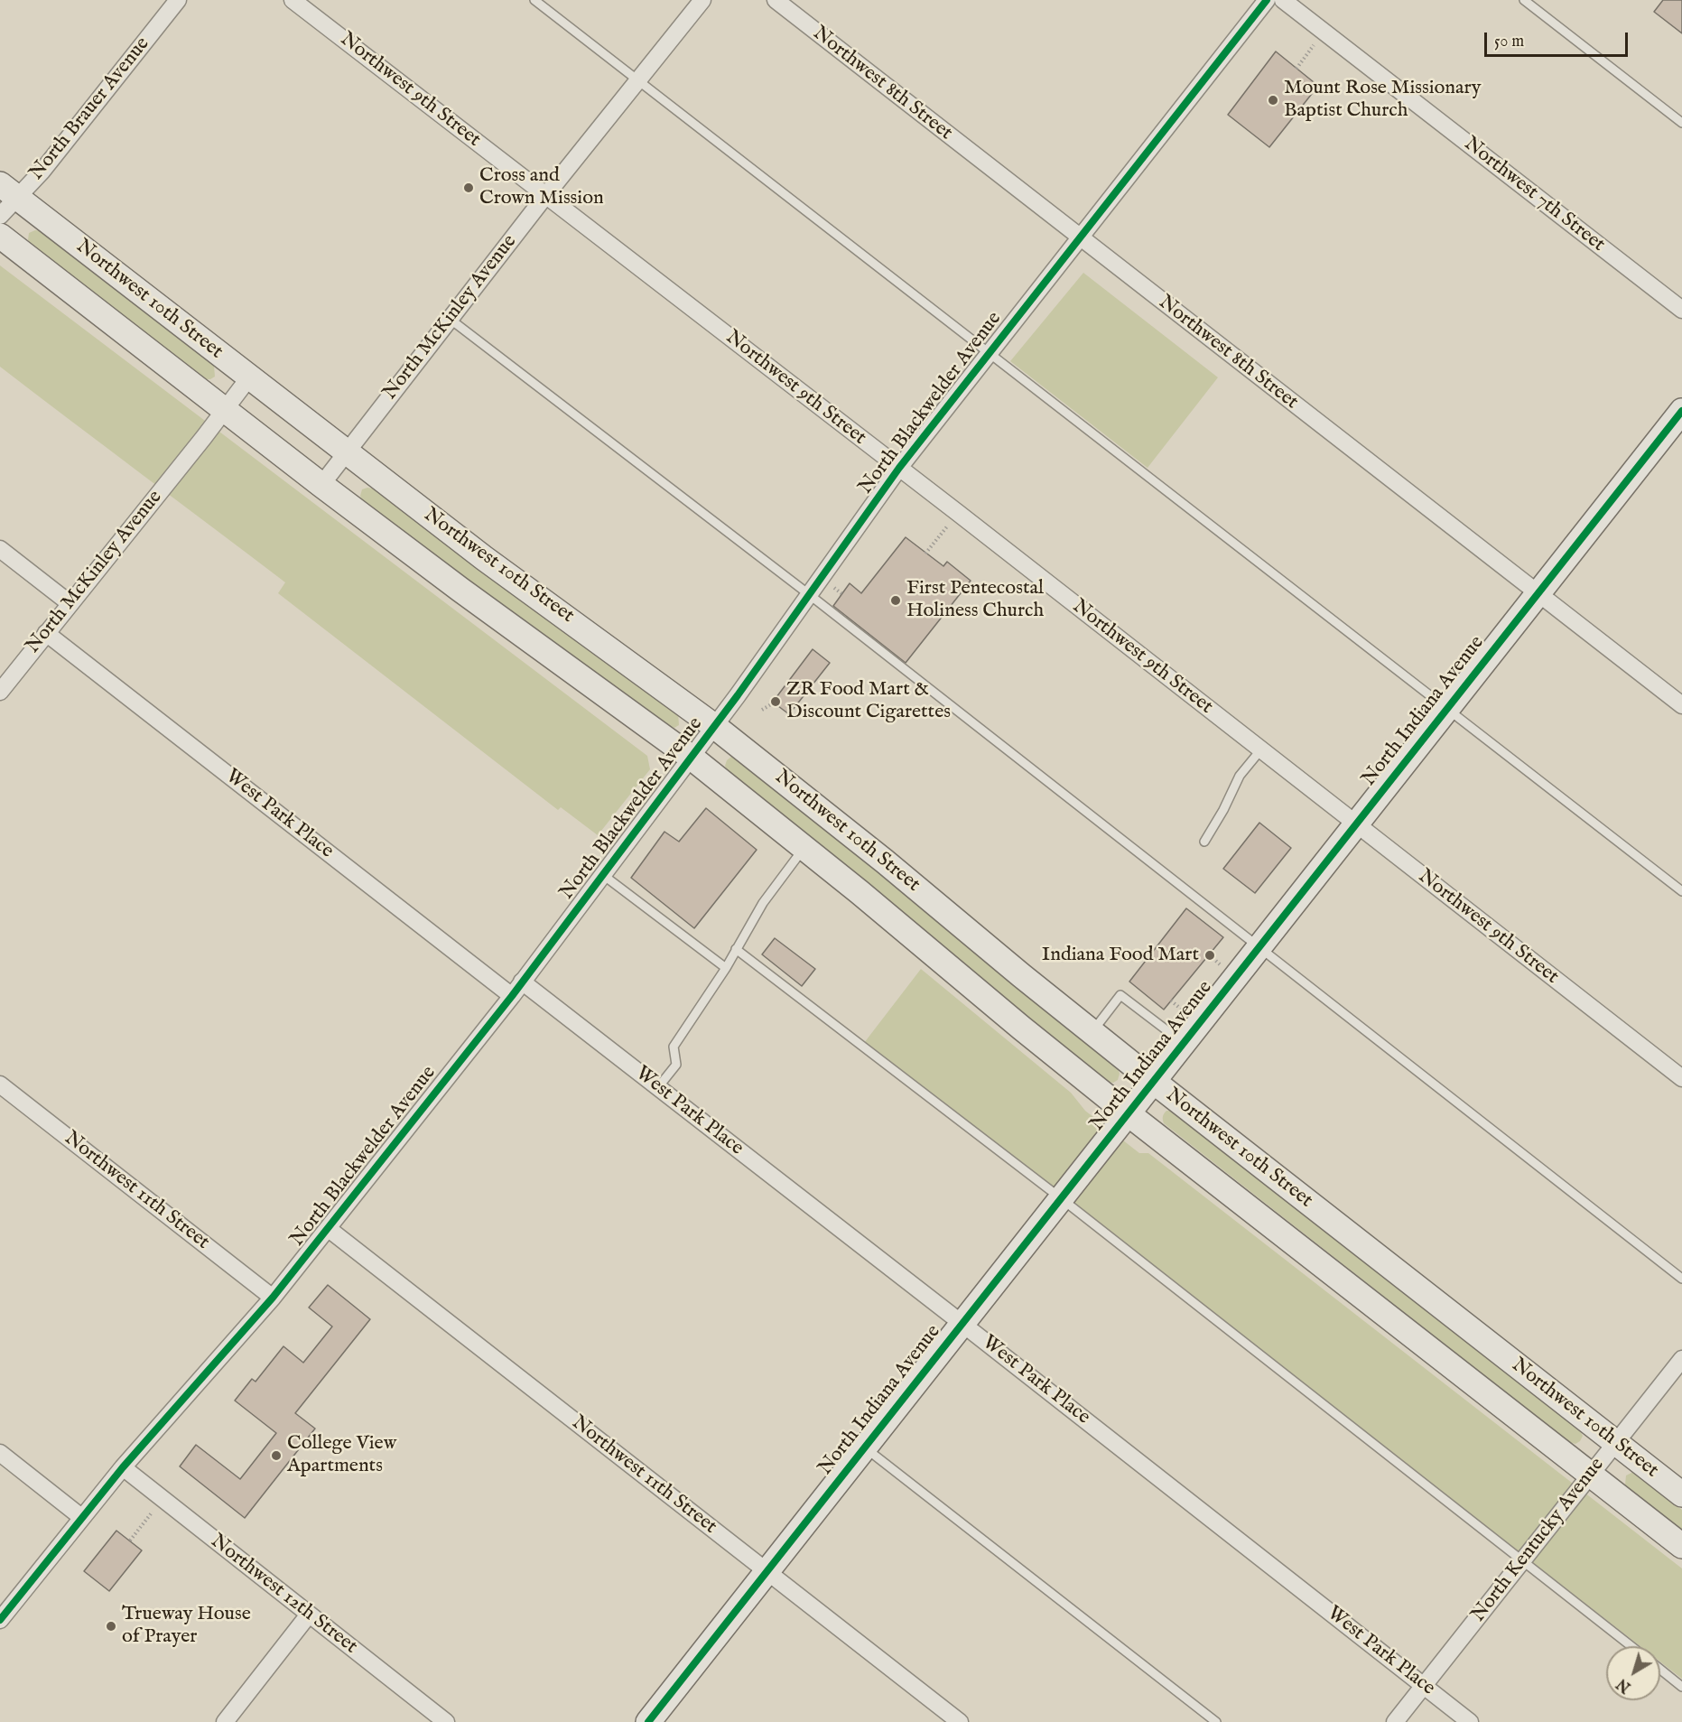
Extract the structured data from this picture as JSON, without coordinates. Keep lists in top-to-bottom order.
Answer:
{
  "streets": {
    "main road": ["Northwest 10th Street", "North Indiana Avenue"],
    "street": [
      "Northwest 8th Street",
      "Northwest 9th Street",
      "North Brauer Avenue",
      "Northwest 7th Street",
      "North McKinley Avenue",
      "North Blackwelder Avenue",
      "West Park Place",
      "Northwest 11th Street",
      "North Kentucky Avenue",
      "Northwest 12th Street"
    ]
  },
  "crossings": [
    ["Northwest 8th Street", "North Blackwelder Avenue"],
    ["Northwest 8th Street", "North Indiana Avenue"],
    ["Northwest 9th Street", "North McKinley Avenue"],
    ["Northwest 9th Street", "North Blackwelder Avenue"],
    ["Northwest 9th Street", "North Indiana Avenue"],
    ["North Brauer Avenue", "Northwest 10th Street"],
    ["Northwest 10th Street", "North McKinley Avenue"],
    ["Northwest 10th Street", "North Blackwelder Avenue"],
    ["Northwest 10th Street", "North Indiana Avenue"],
    ["Northwest 10th Street", "North Kentucky Avenue"],
    ["North McKinley Avenue", "West Park Place"],
    ["North Blackwelder Avenue", "West Park Place"],
    ["North Blackwelder Avenue", "Northwest 11th Street"],
    ["North Blackwelder Avenue", "Northwest 12th Street"],
    ["North Indiana Avenue", "West Park Place"],
    ["North Indiana Avenue", "Northwest 11th Street"],
    ["West Park Place", "North Kentucky Avenue"]
  ],
  "places": [
    "Mount Rose Missionary Baptist Church",
    "Cross and Crown Mission",
    "First Pentecostal Holiness Church",
    "ZR Food Mart & Discount Cigarettes",
    "Indiana Food Mart",
    "College View Apartments",
    "Trueway House of Prayer"
  ],
  "scale_bar": "50 m",
  "north": "bottom left"
}
